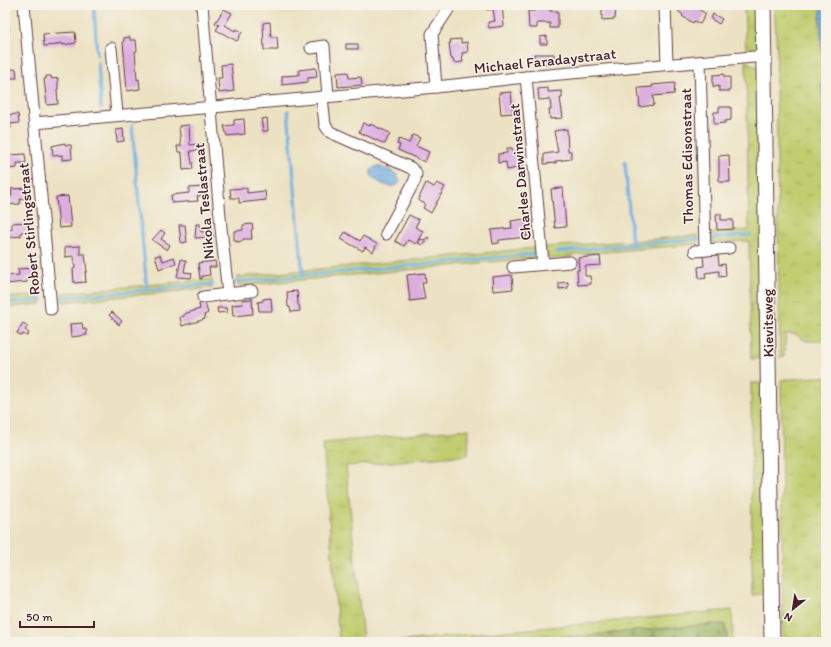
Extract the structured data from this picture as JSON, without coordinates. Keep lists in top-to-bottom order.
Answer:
{
  "streets": {
    "street": [
      "Michael Faradaystraat",
      "Thomas Edisonstraat",
      "Charles Darwinstraat",
      "Nikola Teslastraat",
      "Robert Stirlingstraat",
      "Kievitsweg"
    ]
  },
  "crossings": [
    ["Michael Faradaystraat", "Thomas Edisonstraat"],
    ["Michael Faradaystraat", "Charles Darwinstraat"],
    ["Michael Faradaystraat", "Nikola Teslastraat"],
    ["Michael Faradaystraat", "Robert Stirlingstraat"],
    ["Michael Faradaystraat", "Kievitsweg"]
  ],
  "scale_bar": "50 m",
  "north": "bottom left"
}
